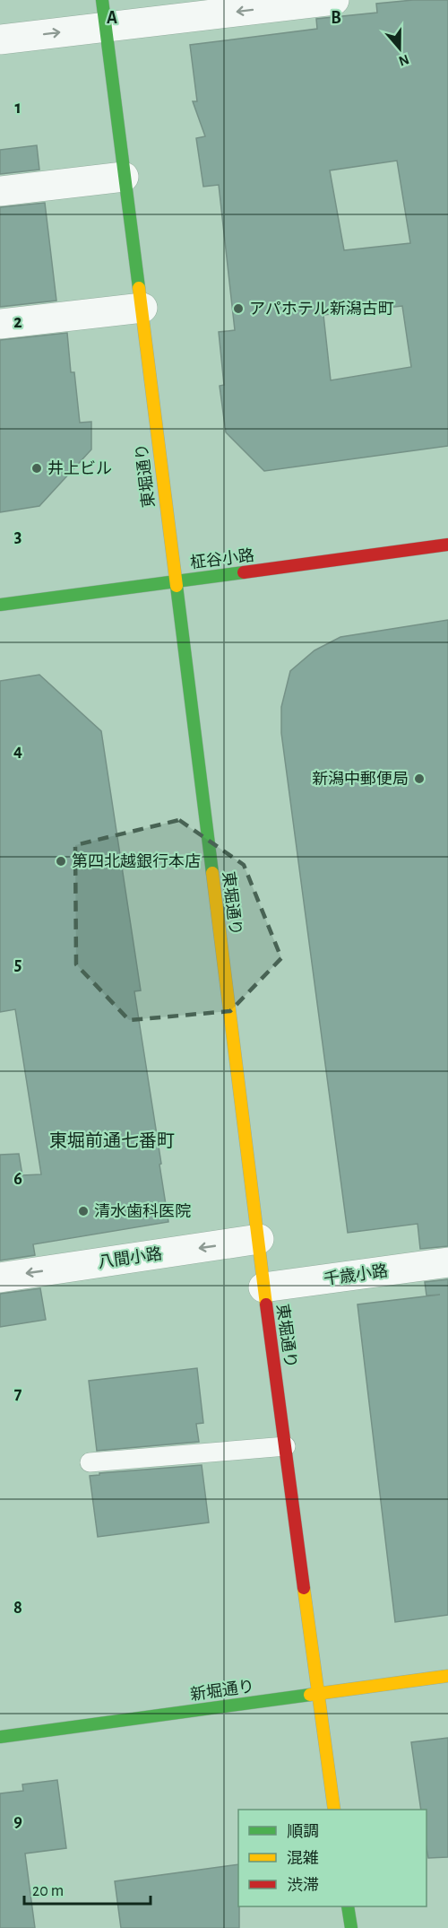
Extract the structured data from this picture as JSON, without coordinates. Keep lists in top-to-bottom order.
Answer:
{
  "streets": {
    "main road": ["東堀通り", "柾谷小路", "新堀通り"],
    "street": ["八間小路", "千歳小路"]
  },
  "crossings": [
    ["東堀通り", "柾谷小路"],
    ["東堀通り", "八間小路"],
    ["東堀通り", "千歳小路"],
    ["東堀通り", "新堀通り"]
  ],
  "one_way": ["八間小路"],
  "districts": ["東堀前通七番町"],
  "places": [
    "アパホテル新潟古町",
    "井上ビル",
    "新潟中郵便局",
    "第四北越銀行本店",
    "清水歯科医院"
  ],
  "legend": ["順調", "混雑", "渋滞"],
  "scale_bar": "20 m",
  "north": "bottom",
  "grid": {
    "columns": ["A", "B"],
    "rows": [
      "1",
      "2",
      "3",
      "4",
      "5",
      "6",
      "7",
      "8",
      "9"
    ]
  }
}
